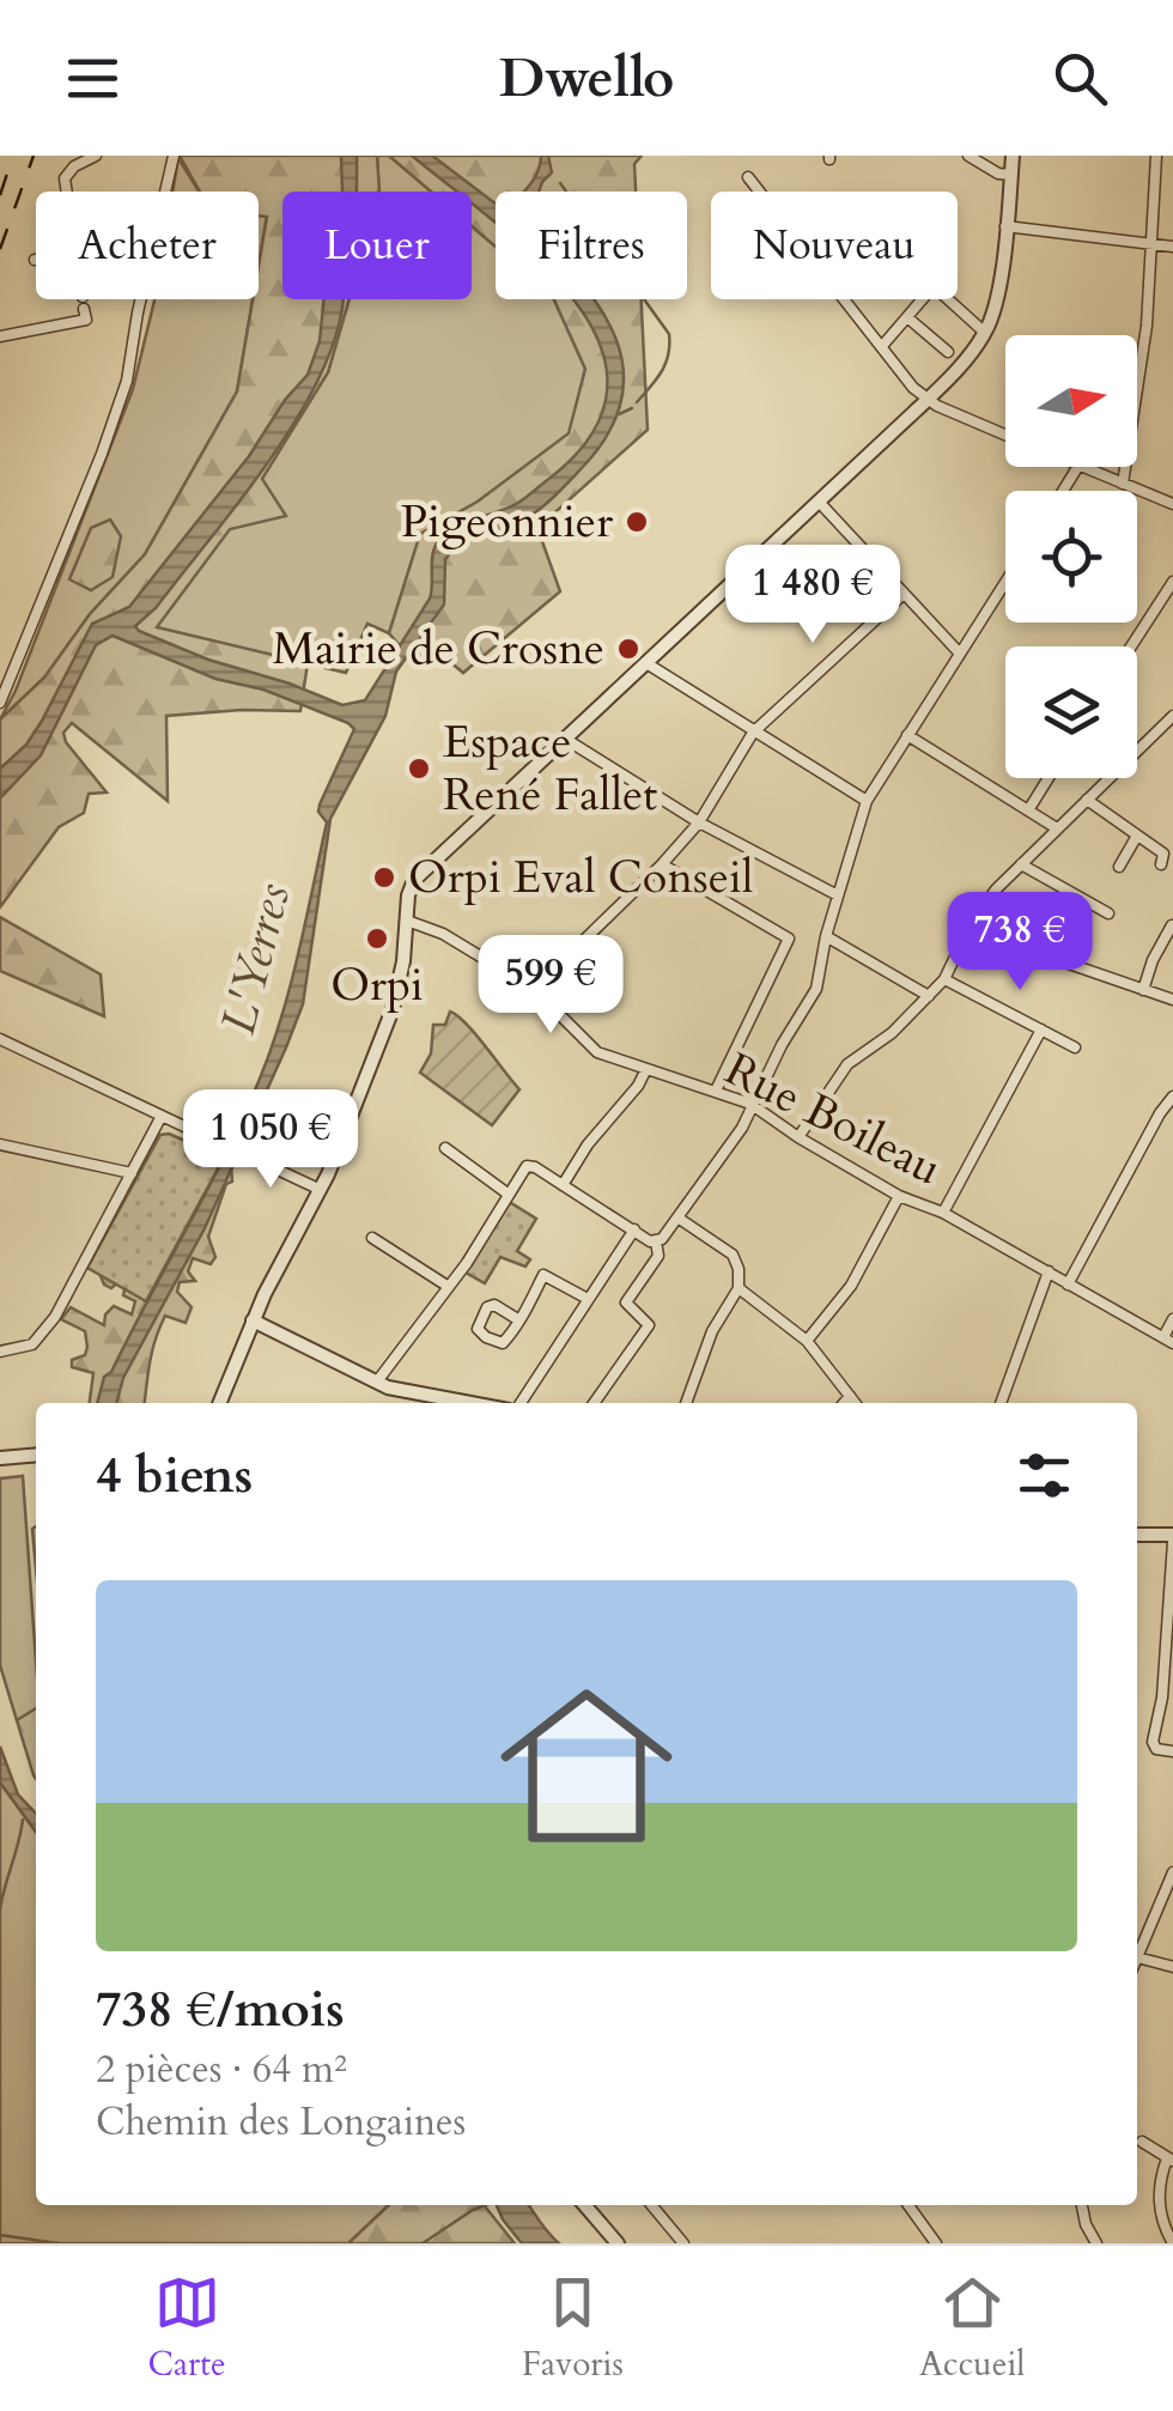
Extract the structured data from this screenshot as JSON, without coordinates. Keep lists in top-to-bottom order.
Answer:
{
  "streets": {
    "street": ["Rue Boileau"]
  },
  "water": ["L'Yerres"],
  "places": [
    "Pigeonnier",
    "Mairie de Crosne",
    "Espace René Fallet",
    "Orpi Eval Conseil",
    "Orpi"
  ],
  "north": "right",
  "page": {
    "header": "Dwello",
    "chip": [
      "Acheter",
      "Louer",
      "Filtres",
      "Nouveau"
    ],
    "price": [
      "1 480 €",
      "738 €",
      "599 €",
      "1 050 €"
    ],
    "heading": "4 biens",
    "list": [
      {
        "name": "738 €/mois",
        "note": "2 pièces · 64 m² · Chemin des Longaines"
      }
    ],
    "tabs": ["Carte", "Favoris", "Accueil"]
  }
}
